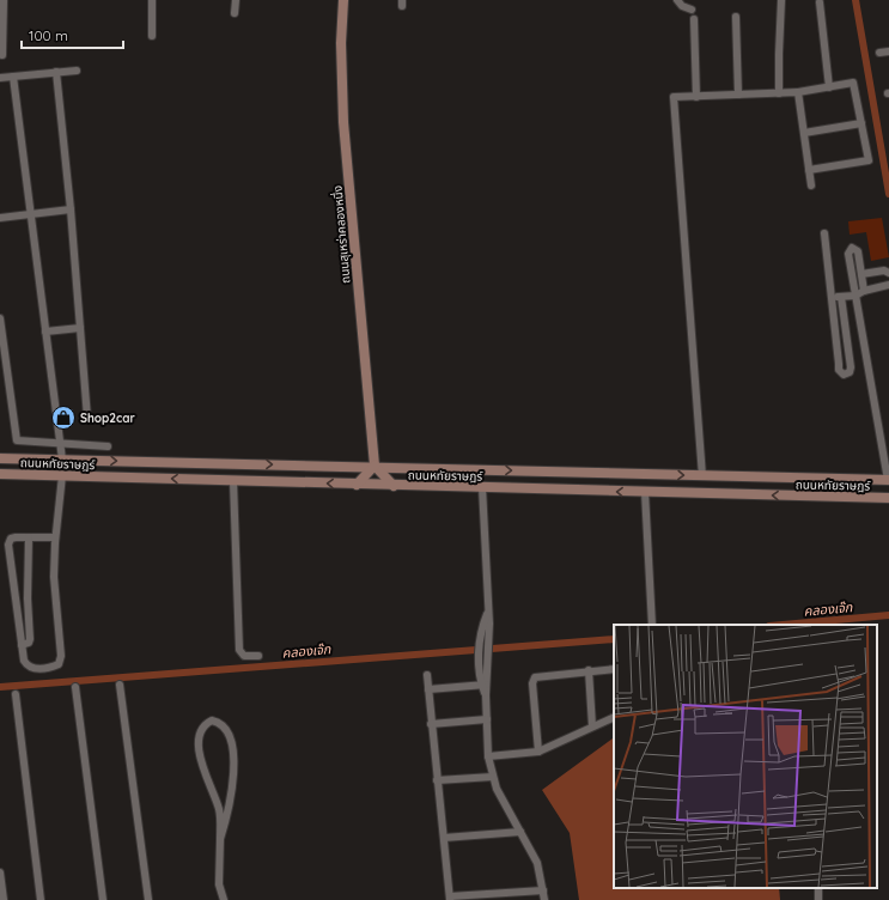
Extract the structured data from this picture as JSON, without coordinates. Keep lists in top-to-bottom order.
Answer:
{
  "streets": {
    "main road": ["ถนนสุเหร่าคลองหนึ่ง", "ถนนหทัยราษฎร์"]
  },
  "crossings": [
    ["ถนนสุเหร่าคลองหนึ่ง", "ถนนหทัยราษฎร์"]
  ],
  "water": ["คลองเจ๊ก"],
  "places": {
    "shop": ["Shop2car"]
  },
  "scale_bar": "100 m"
}
